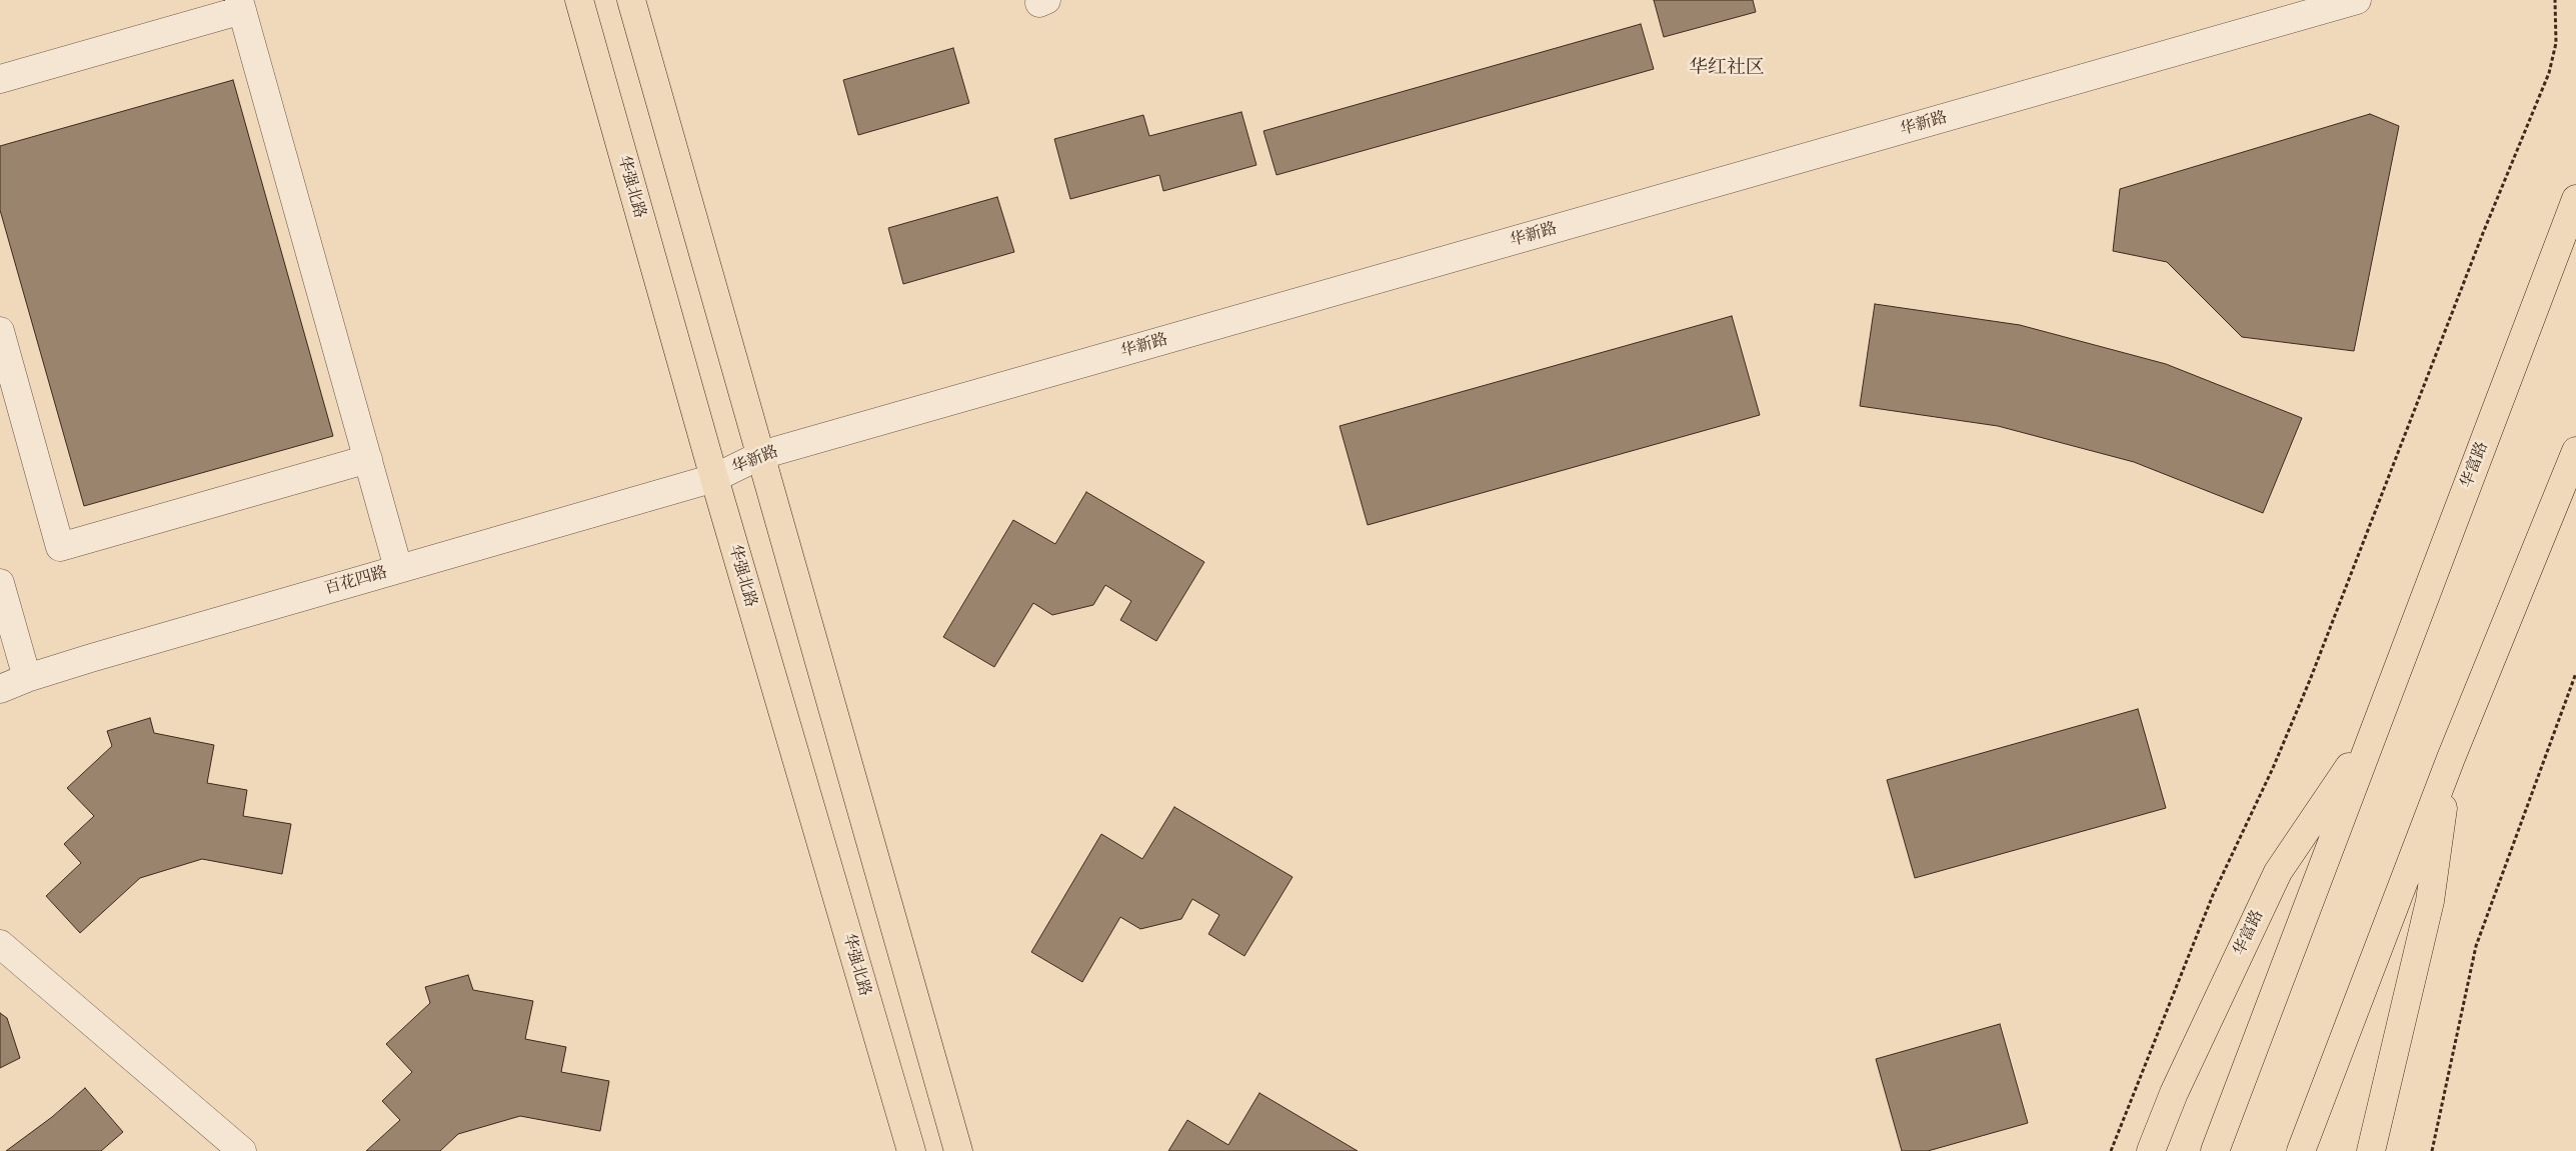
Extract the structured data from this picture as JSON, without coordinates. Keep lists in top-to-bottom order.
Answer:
{
  "streets": {
    "main road": ["华强北路", "华富路"],
    "street": ["华新路", "百花四路"]
  },
  "crossings": [
    ["华新路", "华强北路"],
    ["华新路", "百花四路"],
    ["华强北路", "百花四路"]
  ],
  "districts": ["华红社区"]
}
